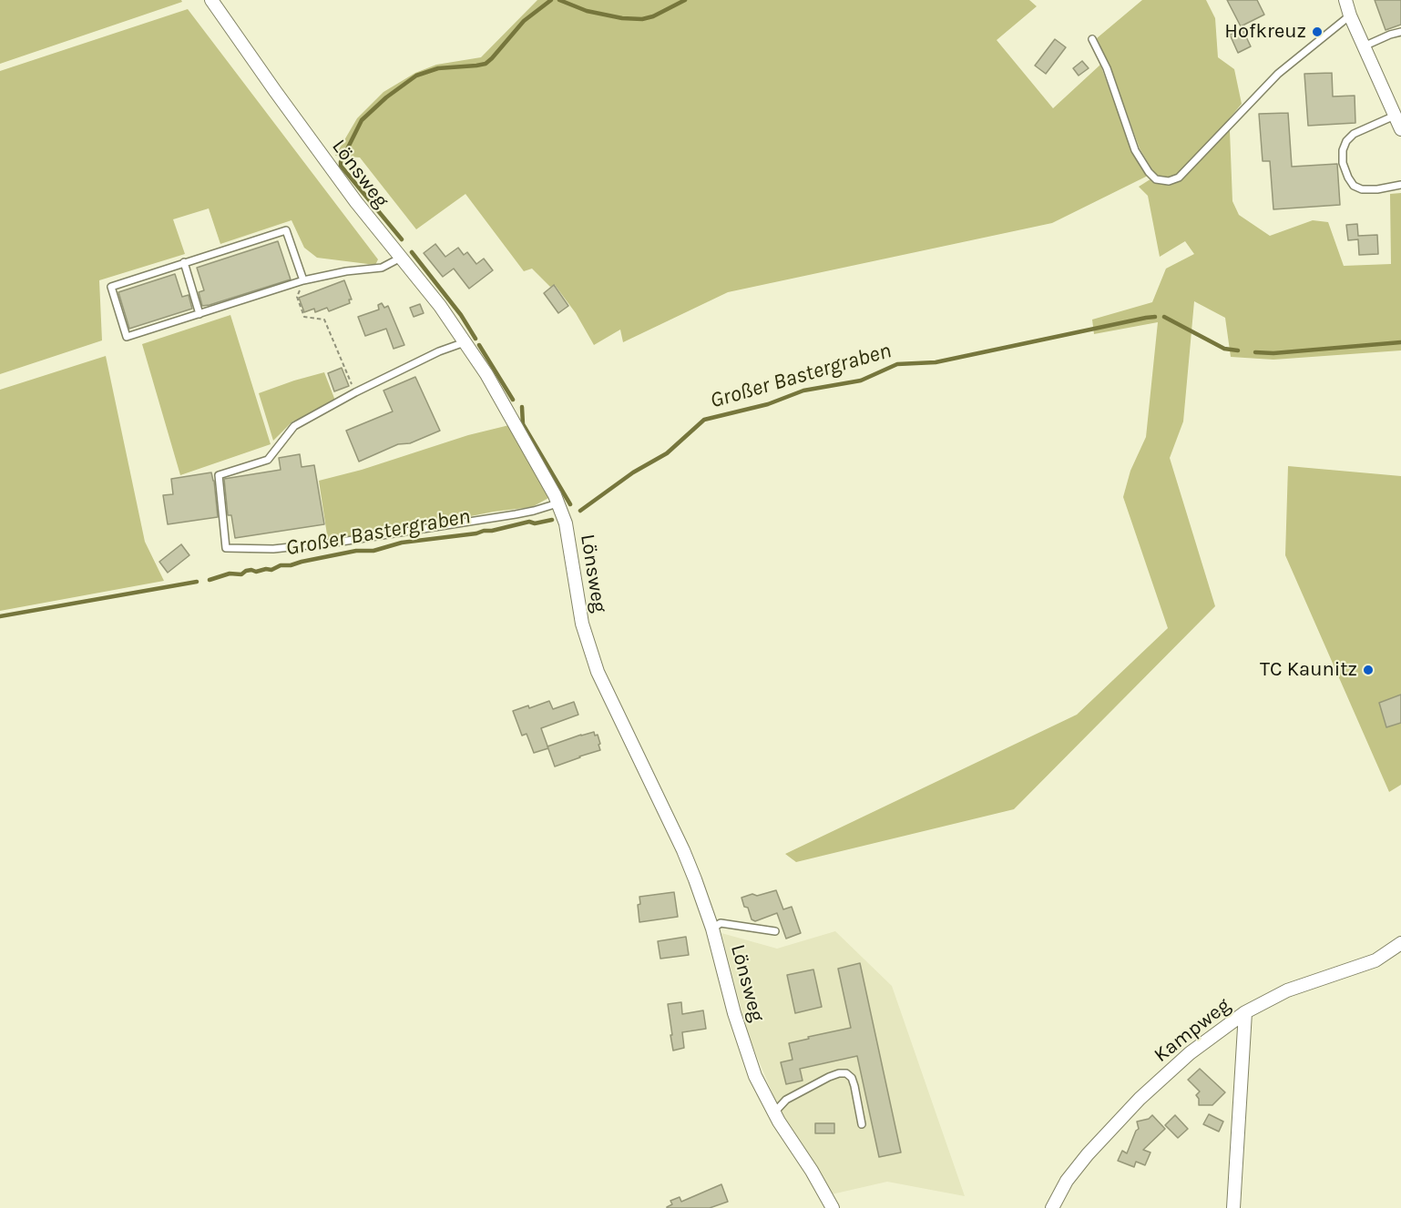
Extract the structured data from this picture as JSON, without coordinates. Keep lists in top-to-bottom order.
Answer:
{
  "streets": {
    "street": ["Lönsweg", "Kampweg"]
  },
  "water": ["Großer Bastergraben"],
  "places": ["Hofkreuz", "TC Kaunitz"]
}
